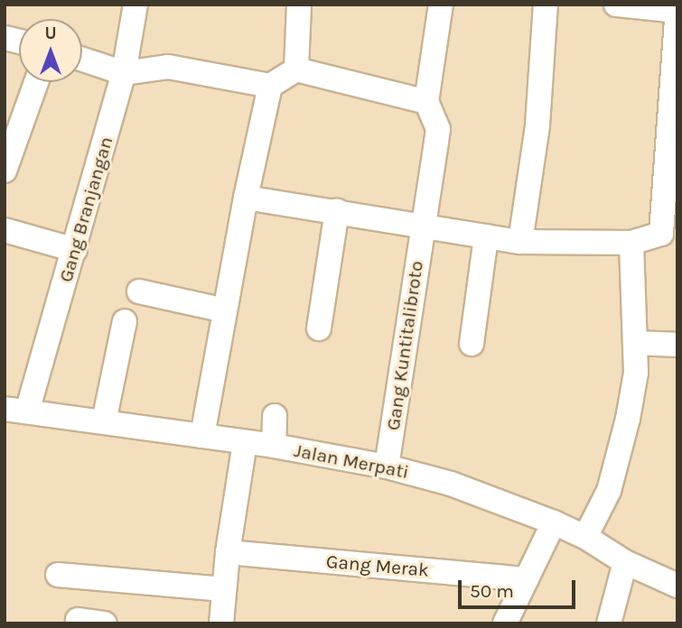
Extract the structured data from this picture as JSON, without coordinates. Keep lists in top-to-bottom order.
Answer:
{
  "streets": {
    "street": [
      "Gang Branjangan",
      "Gang Kuntitalibroto",
      "Jalan Merpati",
      "Gang Merak"
    ]
  },
  "crossings": [
    ["Gang Branjangan", "Jalan Merpati"],
    ["Gang Kuntitalibroto", "Jalan Merpati"]
  ],
  "scale_bar": "50 m",
  "north": "top"
}
